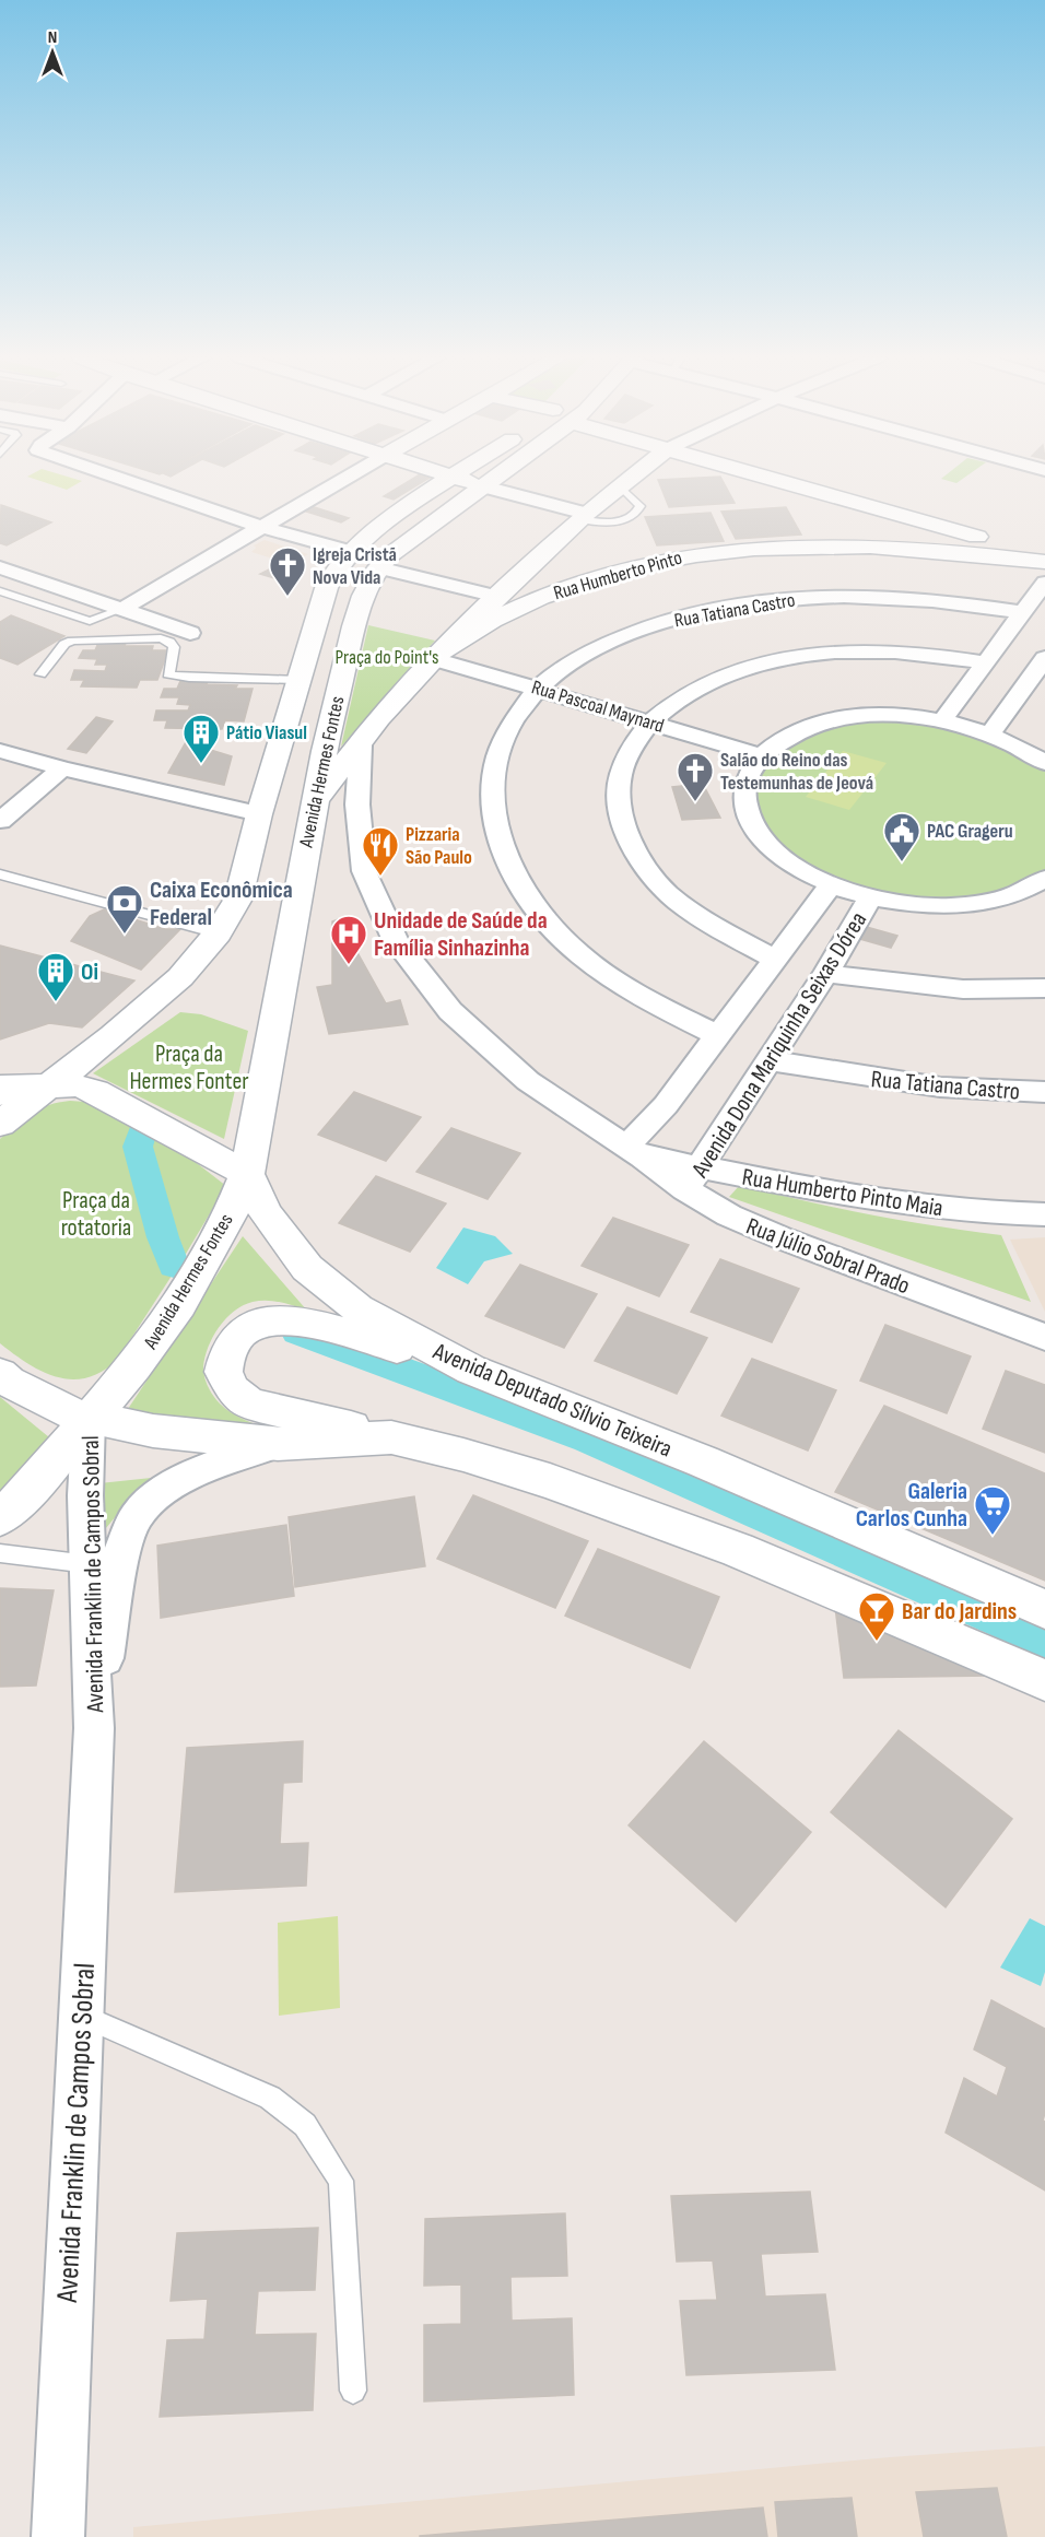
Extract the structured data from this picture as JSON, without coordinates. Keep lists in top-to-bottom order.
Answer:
{
  "streets": {
    "main road": ["Rua Humberto Pinto", "Avenida Hermes Fontes", "Avenida Deputado Sílvio Teixeira"],
    "street": [
      "Rua Tatiana Castro",
      "Rua Pascoal Maynard",
      "Avenida Dona Mariquinha Seixas Dórea",
      "Rua Humberto Pinto Maia",
      "Rua Júlio Sobral Prado",
      "Avenida Franklin de Campos Sobral"
    ]
  },
  "crossings": [
    ["Rua Humberto Pinto", "Rua Pascoal Maynard"],
    ["Rua Tatiana Castro", "Rua Pascoal Maynard"],
    ["Rua Tatiana Castro", "Avenida Dona Mariquinha Seixas Dórea"],
    ["Avenida Hermes Fontes", "Avenida Deputado Sílvio Teixeira"],
    ["Avenida Hermes Fontes", "Avenida Franklin de Campos Sobral"],
    ["Avenida Dona Mariquinha Seixas Dórea", "Rua Humberto Pinto Maia"],
    ["Avenida Dona Mariquinha Seixas Dórea", "Rua Júlio Sobral Prado"],
    ["Rua Humberto Pinto Maia", "Rua Júlio Sobral Prado"]
  ],
  "parks": ["Praça do Point's", "Praça da Hermes Fonter", "Praça da rotatoria"],
  "places": {
    "church": ["Igreja Cristã Nova Vida", "Salão do Reino das Testemunhas de Jeová"],
    "building": ["Pátio Viasul", "Oi"],
    "public building": ["PAC Grageru"],
    "restaurant": ["Pizzaria São Paulo"],
    "bank": ["Caixa Econômica Federal"],
    "hospital": ["Unidade de Saúde da Família Sinhazinha"],
    "supermarket": ["Galeria Carlos Cunha"],
    "bar": ["Bar do Jardins"]
  },
  "north": "top"
}
